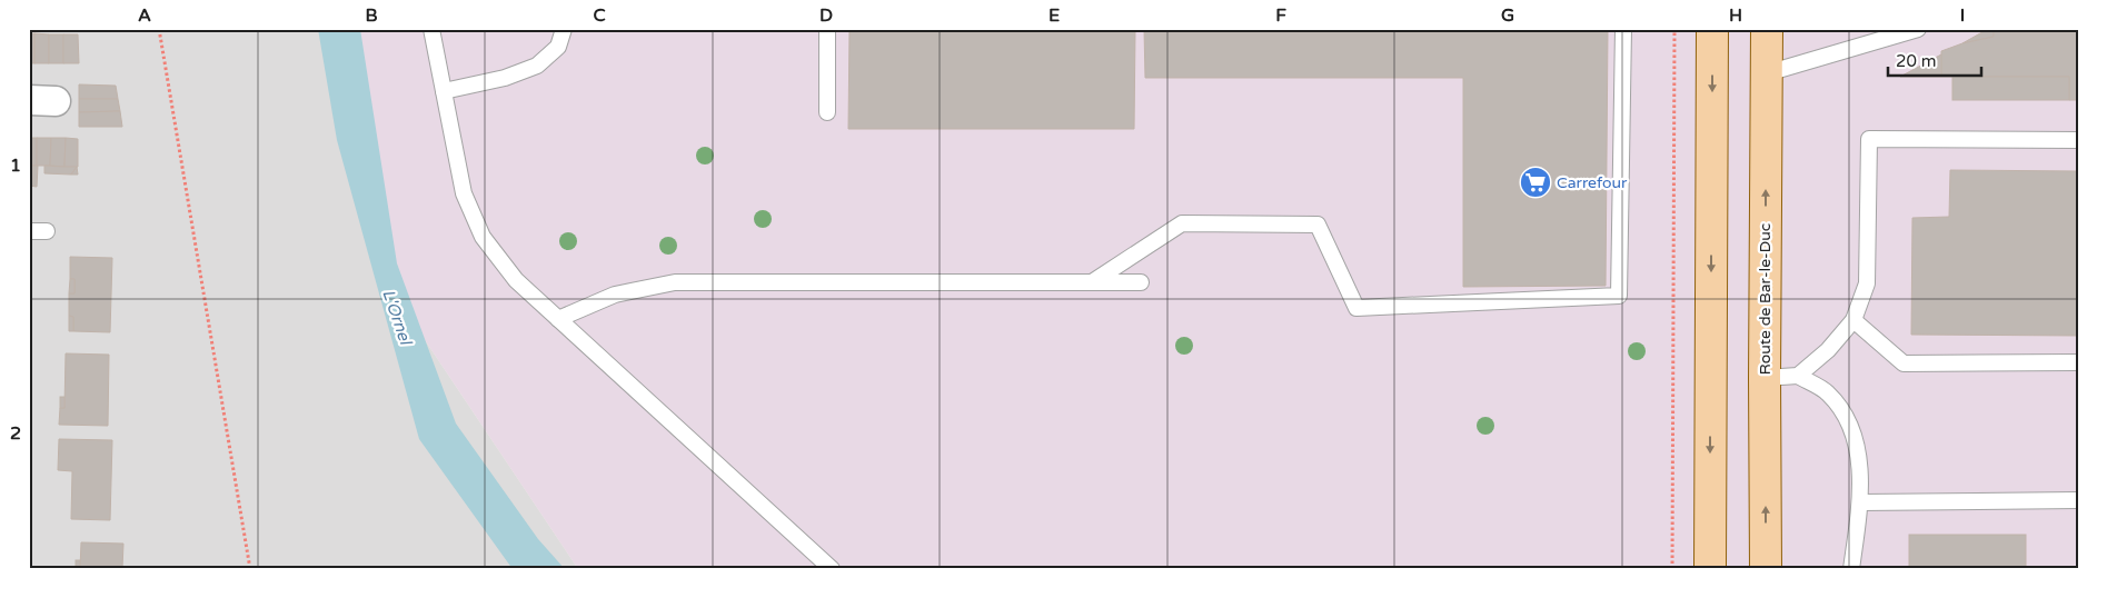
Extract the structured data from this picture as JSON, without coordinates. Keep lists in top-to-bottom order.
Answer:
{
  "streets": {
    "main road": ["Route de Bar-le-Duc"]
  },
  "water": ["L'Ornel"],
  "places": {
    "supermarket": ["Carrefour"]
  },
  "scale_bar": "20 m",
  "grid": {
    "columns": [
      "A",
      "B",
      "C",
      "D",
      "E",
      "F",
      "G",
      "H",
      "I"
    ],
    "rows": ["1", "2"]
  }
}
